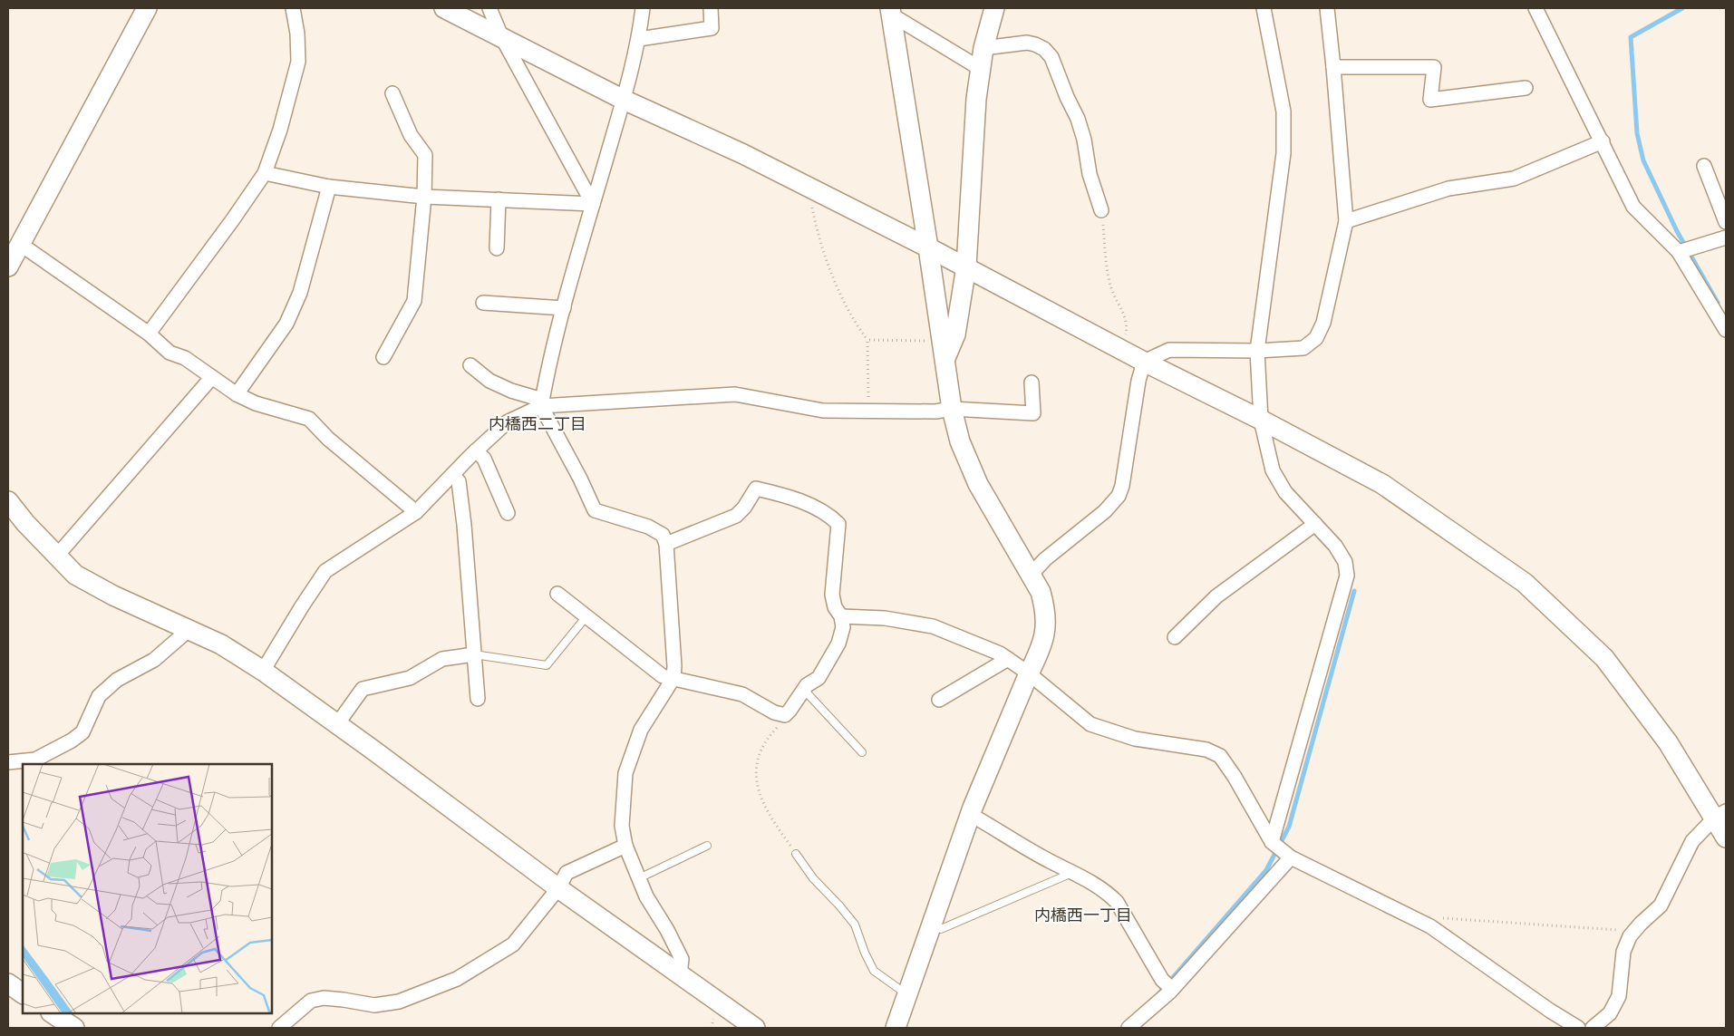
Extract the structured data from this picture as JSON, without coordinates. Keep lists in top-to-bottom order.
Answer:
{
  "districts": ["内橋西二丁目", "内橋西一丁目"]
}
